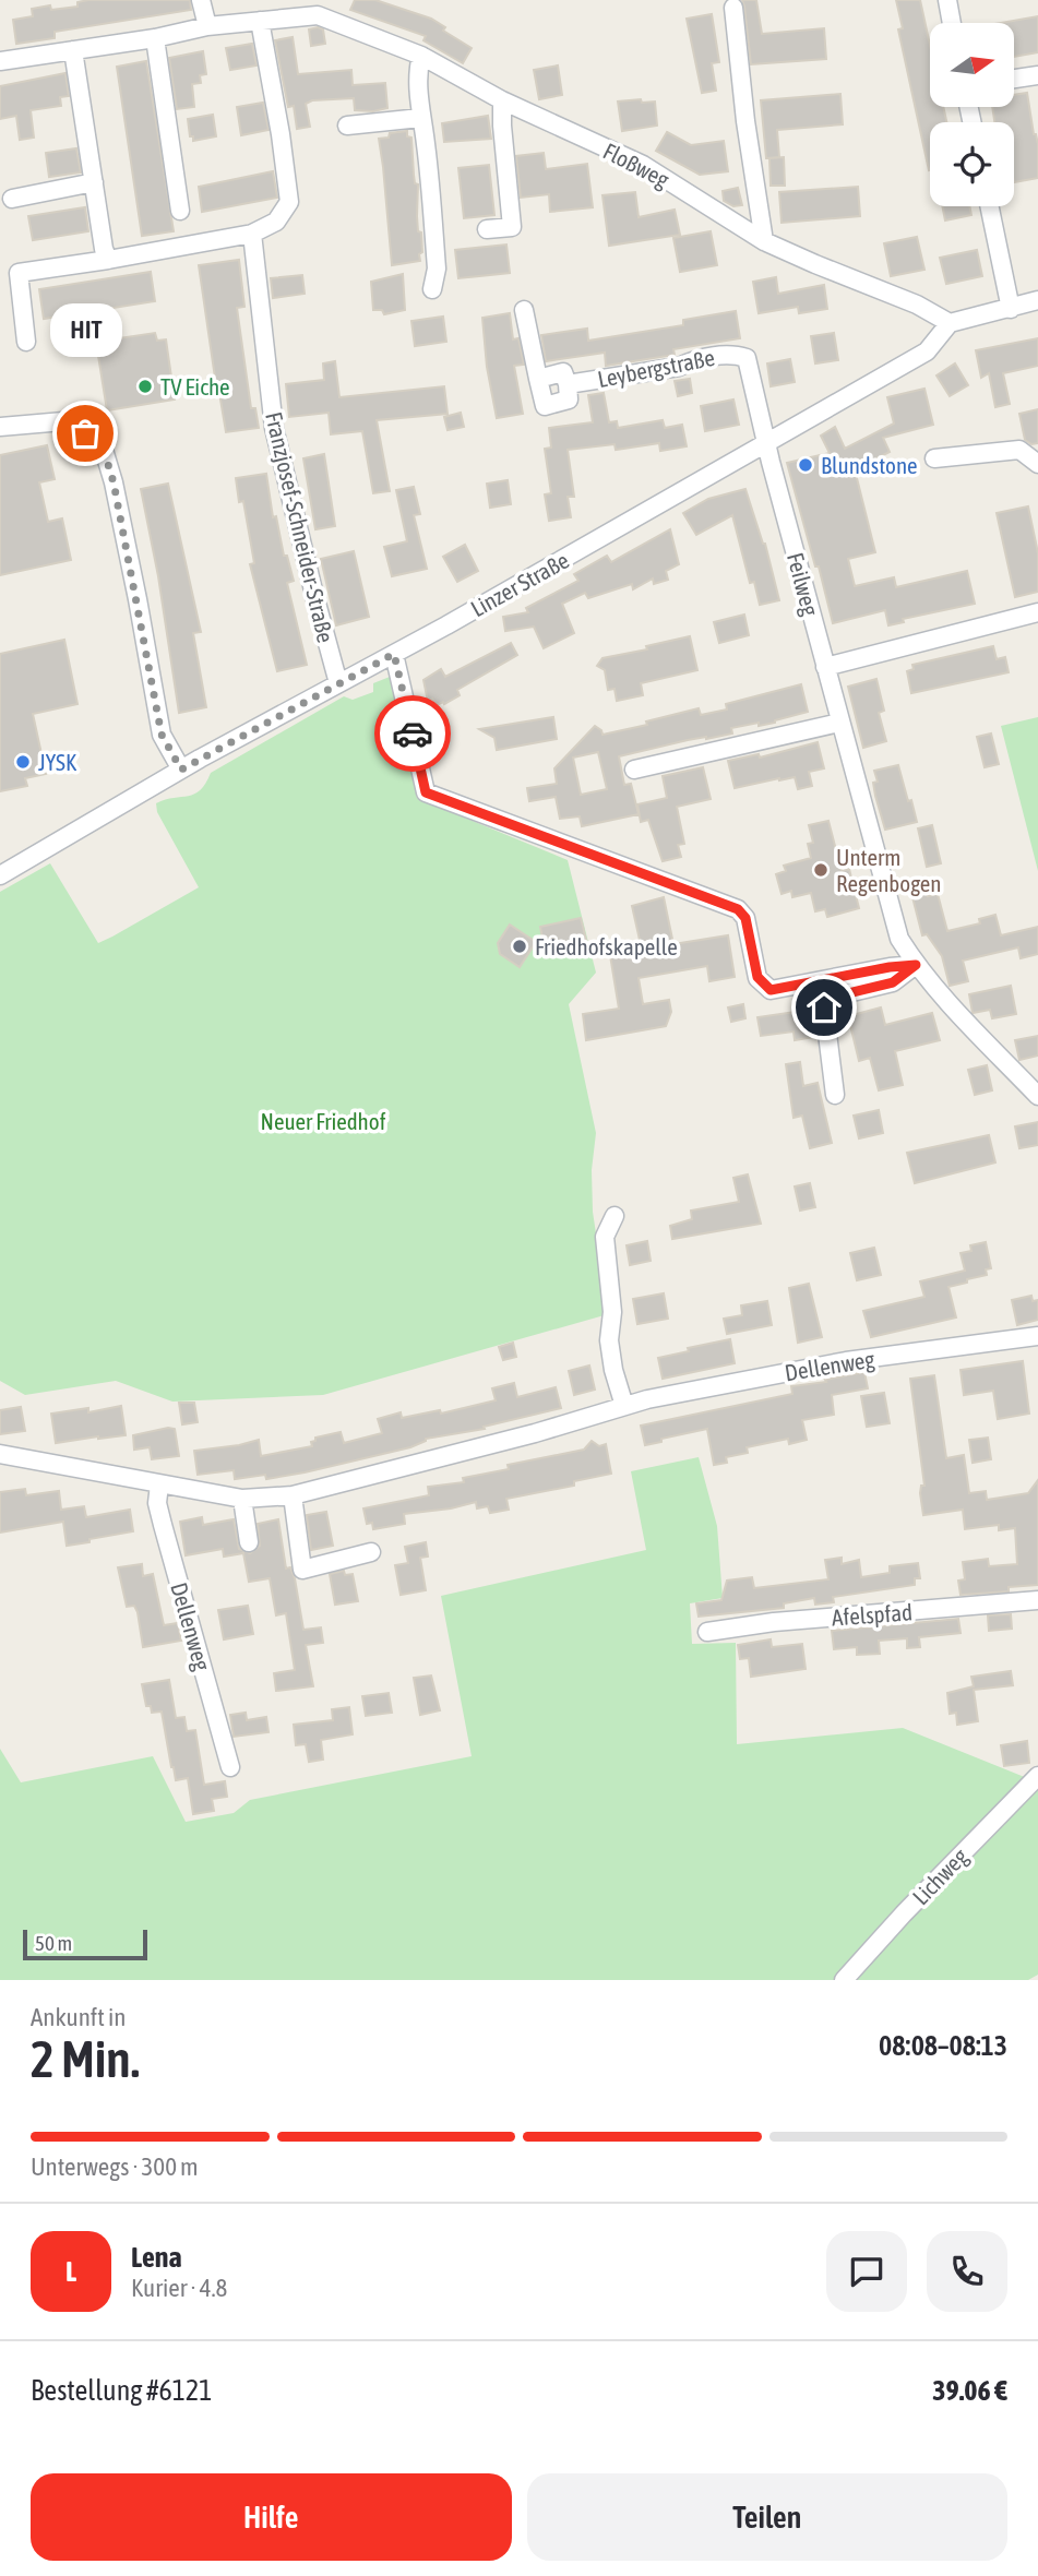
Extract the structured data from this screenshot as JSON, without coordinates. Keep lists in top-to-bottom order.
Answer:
{
  "streets": {
    "street": [
      "Floßweg",
      "Leybergstraße",
      "Franzjosef-Schneider-Straße",
      "Linzer Straße",
      "Feilweg",
      "Dellenweg",
      "Afelspfad",
      "Lichweg"
    ]
  },
  "crossings": [
    ["Floßweg", "Linzer Straße"],
    ["Leybergstraße", "Linzer Straße"],
    ["Leybergstraße", "Feilweg"],
    ["Franzjosef-Schneider-Straße", "Linzer Straße"],
    ["Linzer Straße", "Feilweg"]
  ],
  "parks": ["Neuer Friedhof"],
  "places": [
    "TV Eiche",
    "HIT",
    "Blundstone",
    "JYSK",
    "Unterm Regenbogen",
    "Friedhofskapelle"
  ],
  "scale_bar": "50 m",
  "north": "right",
  "page": {
    "bubble": "HIT",
    "scale": "50 m",
    "heading": ["2 Min.", "Ankunft in", "08:08–08:13"],
    "panel": [
      "Lena",
      "Kurier · 4.8",
      "Bestellung #6121",
      "39.06 €"
    ],
    "bar": "Unterwegs · 300 m",
    "round": "L",
    "buttons": ["Hilfe", "Teilen"]
  }
}
